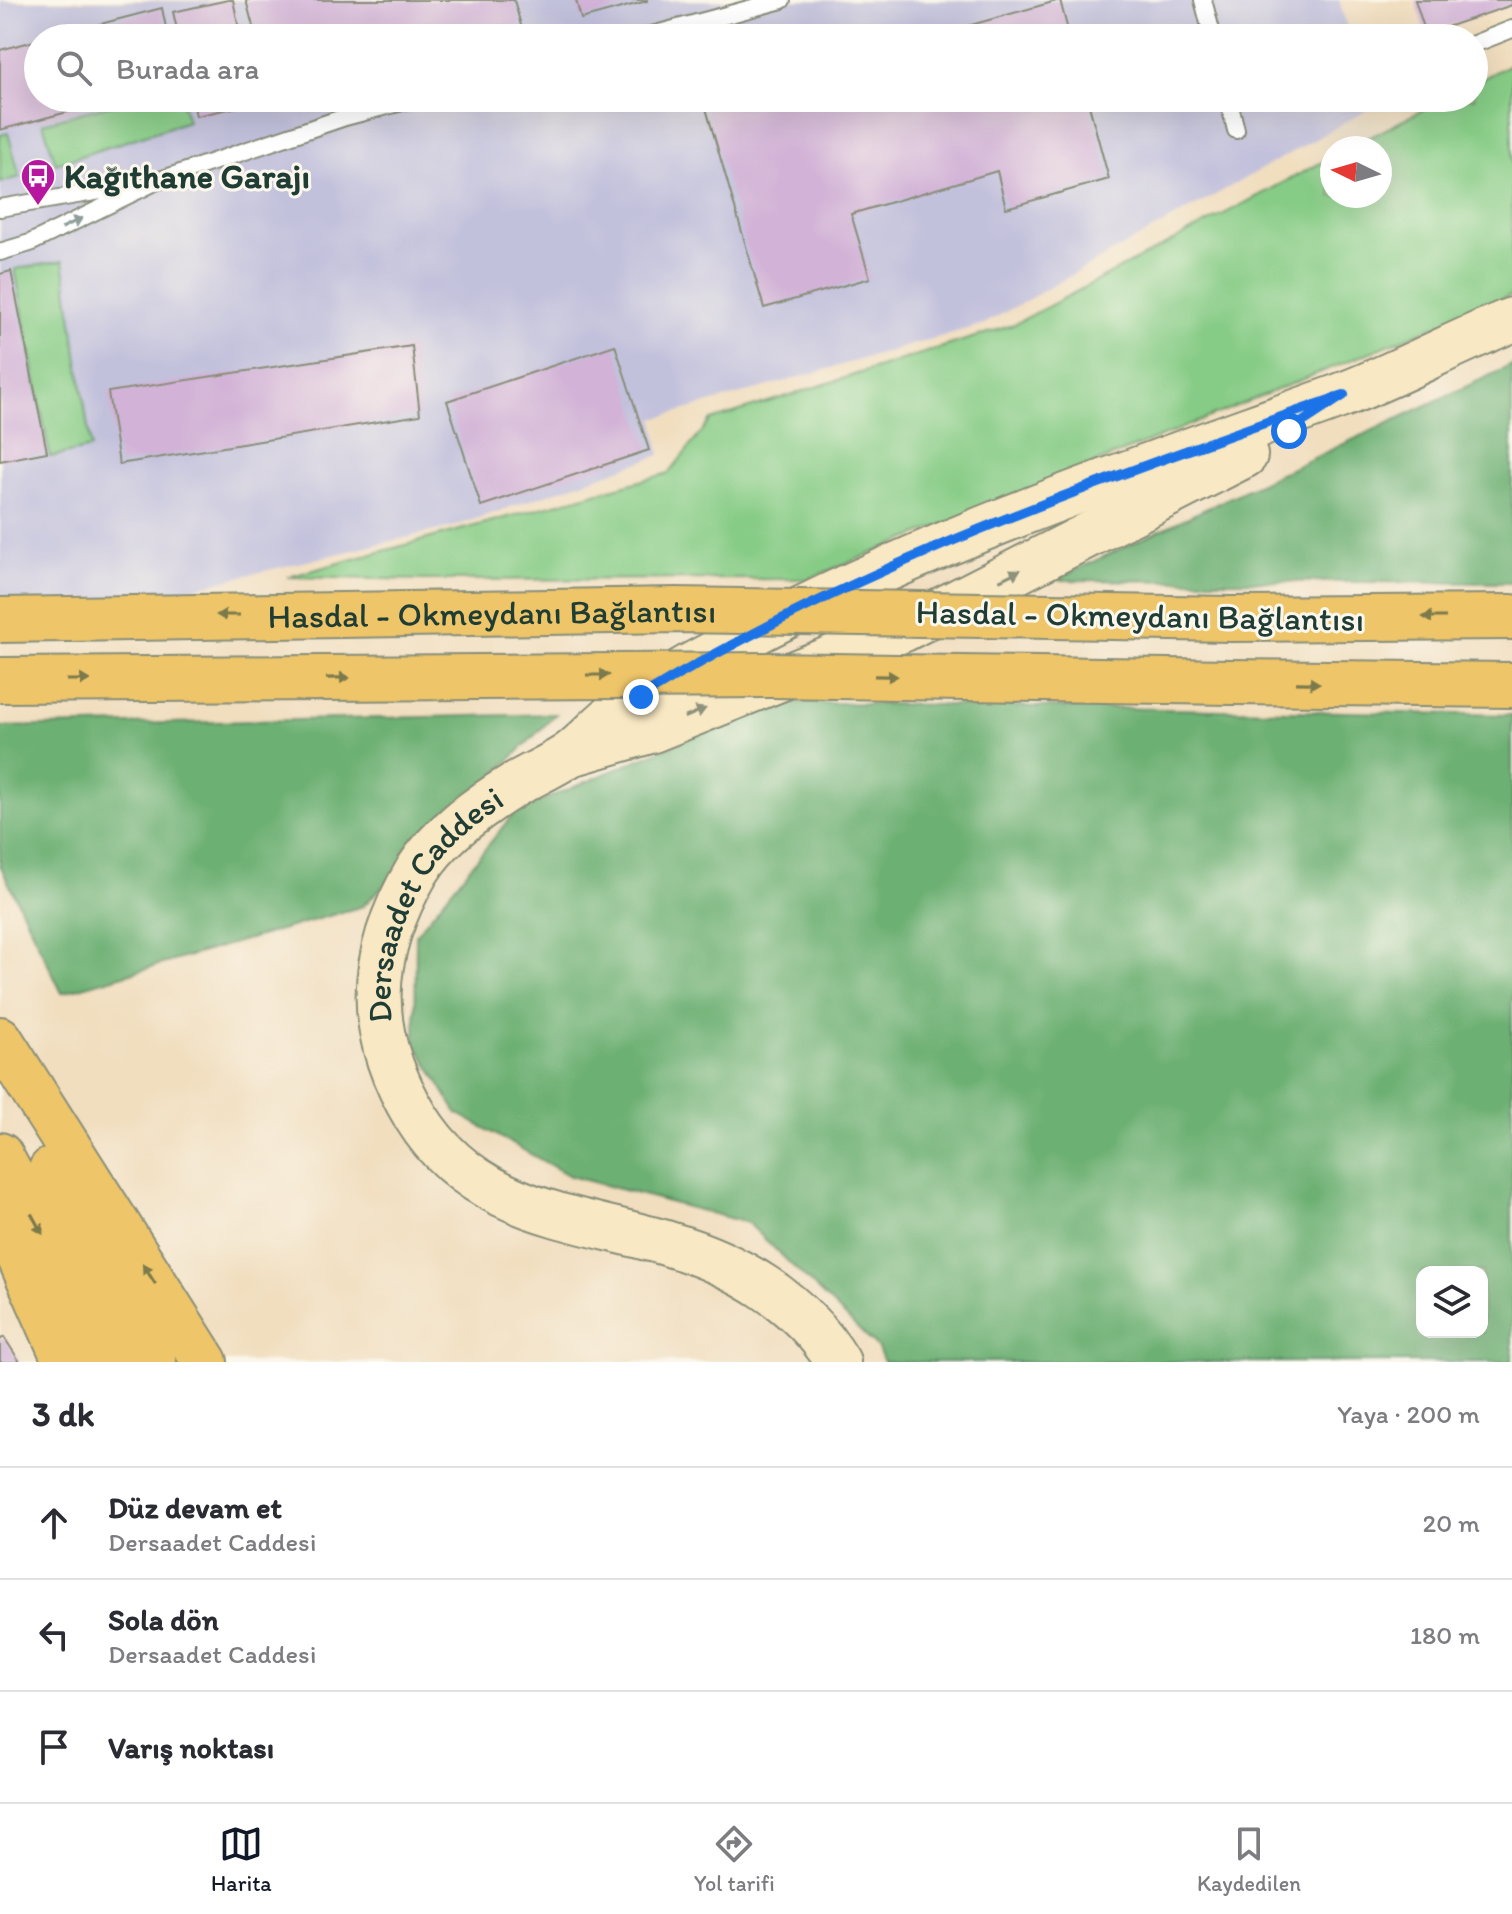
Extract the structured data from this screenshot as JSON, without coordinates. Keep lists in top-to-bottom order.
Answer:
{
  "streets": {
    "main road": ["Hasdal - Okmeydanı Bağlantısı", "Dersaadet Caddesi"]
  },
  "places": {
    "bus stop": ["Kağıthane Garajı"]
  },
  "north": "left",
  "page": {
    "search": "Burada ara",
    "heading": ["3 dk", "Yaya · 200 m"],
    "list": [
      ["Düz devam et", "Dersaadet Caddesi", "20 m"],
      ["Sola dön", "Dersaadet Caddesi", "180 m"],
      "Varış noktası"
    ],
    "nav": ["Harita", "Yol tarifi", "Kaydedilen"]
  }
}
